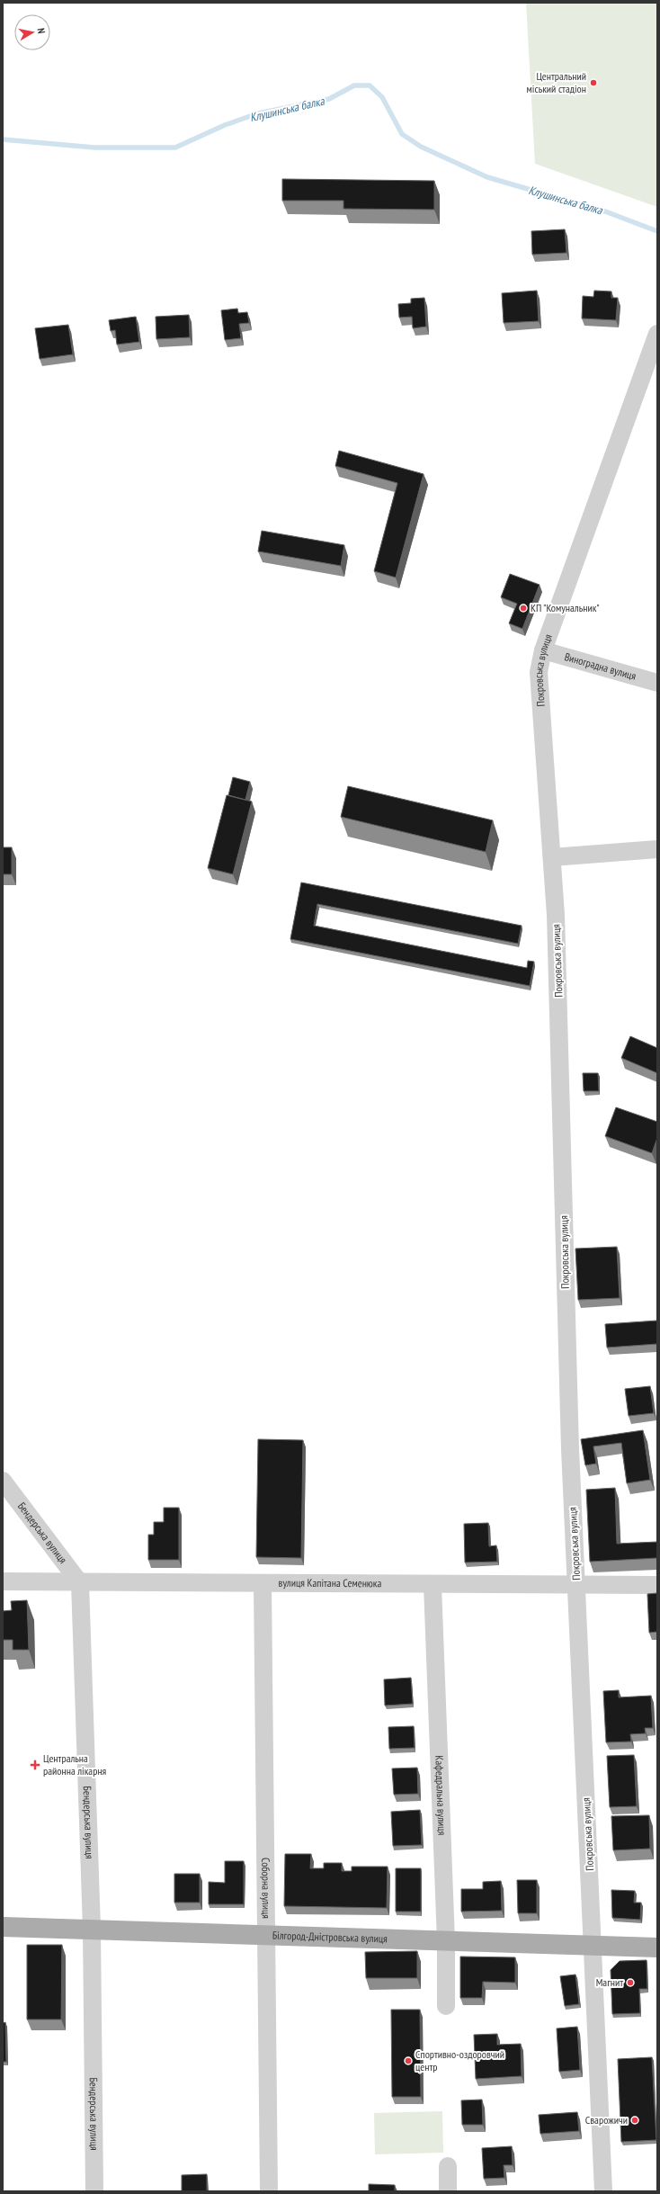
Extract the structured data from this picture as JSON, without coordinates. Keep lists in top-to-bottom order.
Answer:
{
  "streets": {
    "main road": ["Білгород-Дністровська вулиця"],
    "street": [
      "Виноградна вулиця",
      "Покровська вулиця",
      "Бендерська вулиця",
      "вулиця Капітана Семенюка",
      "Кафедральна вулиця",
      "Соборна вулиця"
    ]
  },
  "crossings": [
    ["Виноградна вулиця", "Покровська вулиця"],
    ["Покровська вулиця", "вулиця Капітана Семенюка"],
    ["Покровська вулиця", "Білгород-Дністровська вулиця"],
    ["Бендерська вулиця", "вулиця Капітана Семенюка"],
    ["Бендерська вулиця", "Білгород-Дністровська вулиця"],
    ["вулиця Капітана Семенюка", "Кафедральна вулиця"],
    ["вулиця Капітана Семенюка", "Соборна вулиця"],
    ["Кафедральна вулиця", "Білгород-Дністровська вулиця"],
    ["Соборна вулиця", "Білгород-Дністровська вулиця"]
  ],
  "water": ["Клушинська балка"],
  "places": {
    "other": [
      "Центральний міський стадіон",
      "КП \"Комунальник\"",
      "Магнит",
      "Спортивно-оздоровчий центр",
      "Сварожичи"
    ],
    "health": ["Центральна районна лікарня"]
  },
  "north": "right"
}
